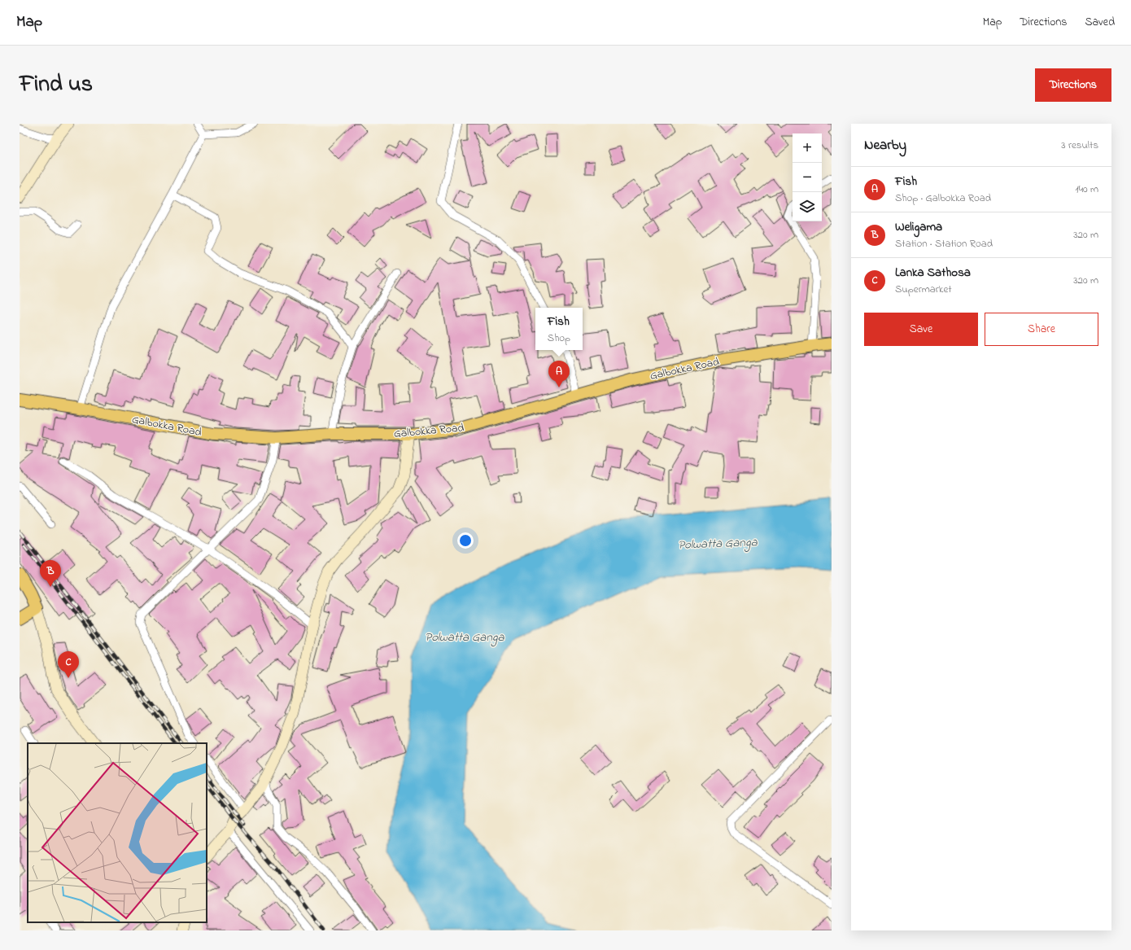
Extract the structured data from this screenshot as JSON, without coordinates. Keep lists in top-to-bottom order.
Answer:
{
  "streets": {
    "main road": ["Galbokka Road"]
  },
  "water": ["Polwatta Ganga"],
  "page": {
    "header": "Map",
    "nav": ["Map", "Directions", "Saved"],
    "title": "Find us",
    "buttons": [
      "Directions",
      ["Save", "Share"]
    ],
    "heading": ["Nearby", "3 results"],
    "map_buttons": ["+", "−"],
    "list": [
      {
        "mark": "A",
        "name": "Fish",
        "note": "Shop · Galbokka Road",
        "value": "140 m"
      },
      {
        "mark": "B",
        "name": "Weligama",
        "note": "Station · Station Road",
        "value": "320 m"
      },
      {
        "mark": "C",
        "name": "Lanka Sathosa",
        "note": "Supermarket",
        "value": "320 m"
      }
    ],
    "popup": ["Fish", "Shop"],
    "pins": ["A", "B", "C"]
  }
}
